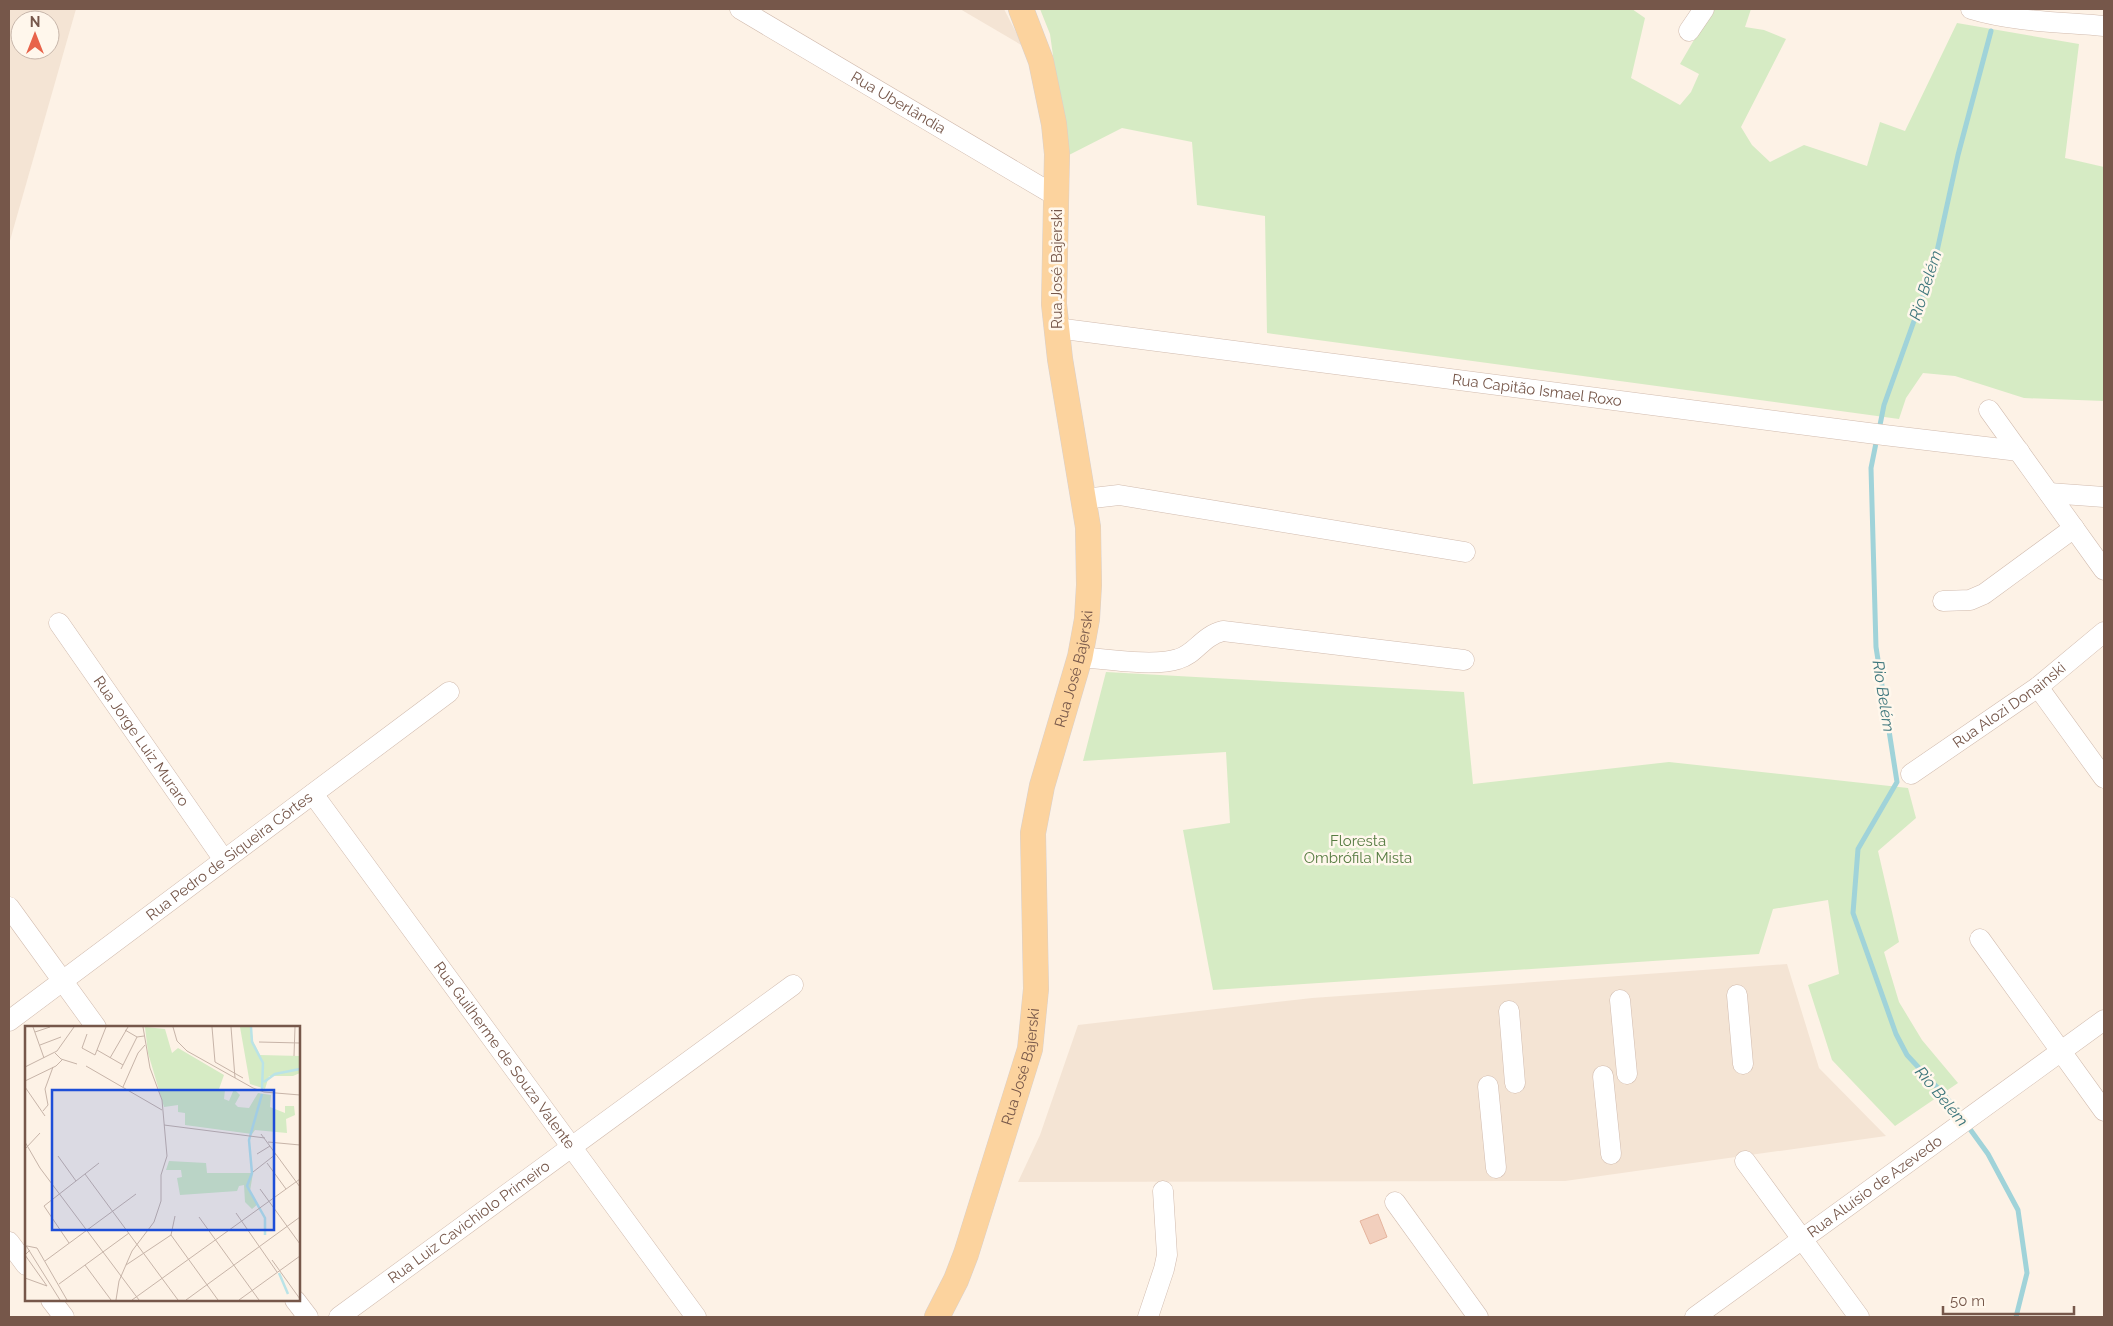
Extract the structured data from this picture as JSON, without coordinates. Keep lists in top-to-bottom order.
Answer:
{
  "streets": {
    "main road": ["Rua José Bajerski"],
    "street": [
      "Rua Uberlândia",
      "Rua Capitão Ismael Roxo",
      "Rua Alozi Donainski",
      "Rua Jorge Luiz Muraro",
      "Rua Pedro de Siqueira Côrtes",
      "Rua Guilherme de Souza Valente",
      "Rua Aluísio de Azevedo",
      "Rua Luiz Cavichiolo Primeiro"
    ]
  },
  "crossings": [
    ["Rua Uberlândia", "Rua José Bajerski"],
    ["Rua José Bajerski", "Rua Capitão Ismael Roxo"],
    ["Rua Jorge Luiz Muraro", "Rua Pedro de Siqueira Côrtes"],
    ["Rua Pedro de Siqueira Côrtes", "Rua Guilherme de Souza Valente"],
    ["Rua Guilherme de Souza Valente", "Rua Luiz Cavichiolo Primeiro"]
  ],
  "water": ["Rio Belém"],
  "parks": ["Floresta Ombrófila Mista"],
  "scale_bar": "50 m",
  "north": "top"
}
